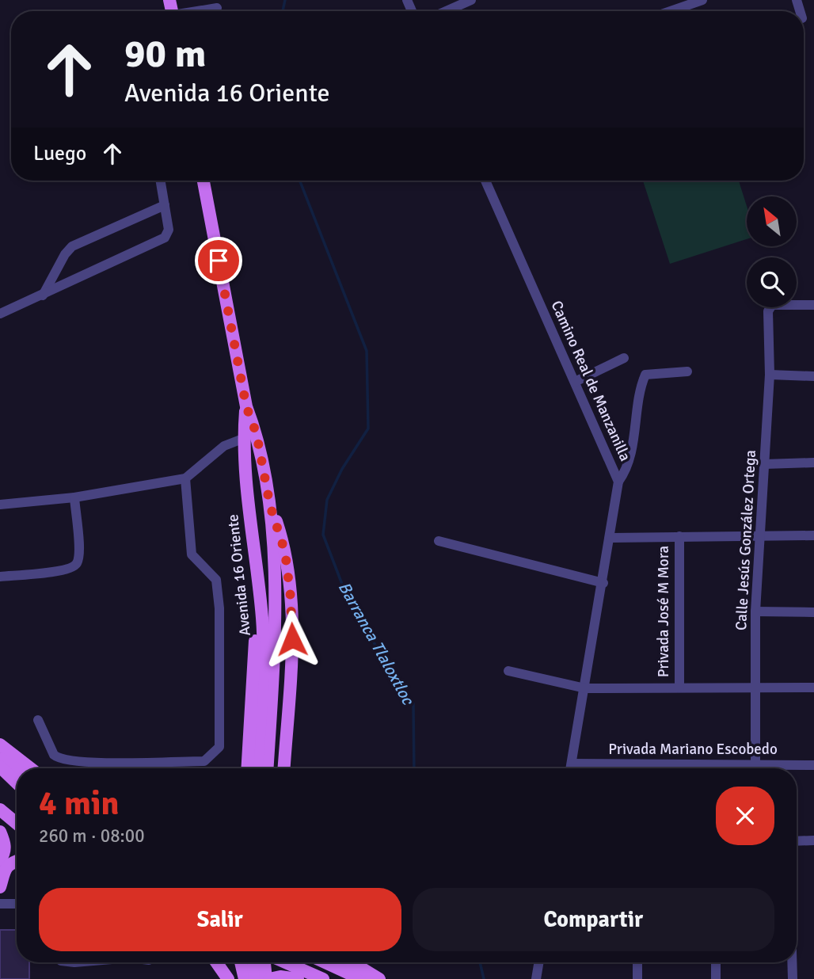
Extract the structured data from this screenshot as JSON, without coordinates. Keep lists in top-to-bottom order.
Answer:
{
  "streets": {
    "main road": ["Avenida 16 Oriente"],
    "street": [
      "Camino Real de Manzanilla",
      "Calle Jesús González Ortega",
      "Privada José M Mora",
      "Privada Mariano Escobedo"
    ]
  },
  "crossings": [
    ["Camino Real de Manzanilla", "Privada Mariano Escobedo"]
  ],
  "water": ["Barranca Tlaloxtloc"],
  "north": "top left",
  "page": {
    "turn": ["90 m", "Avenida 16 Oriente"],
    "then": "Luego",
    "heading": ["4 min", "260 m · 08:00"],
    "buttons": ["Salir", "Compartir"]
  }
}
